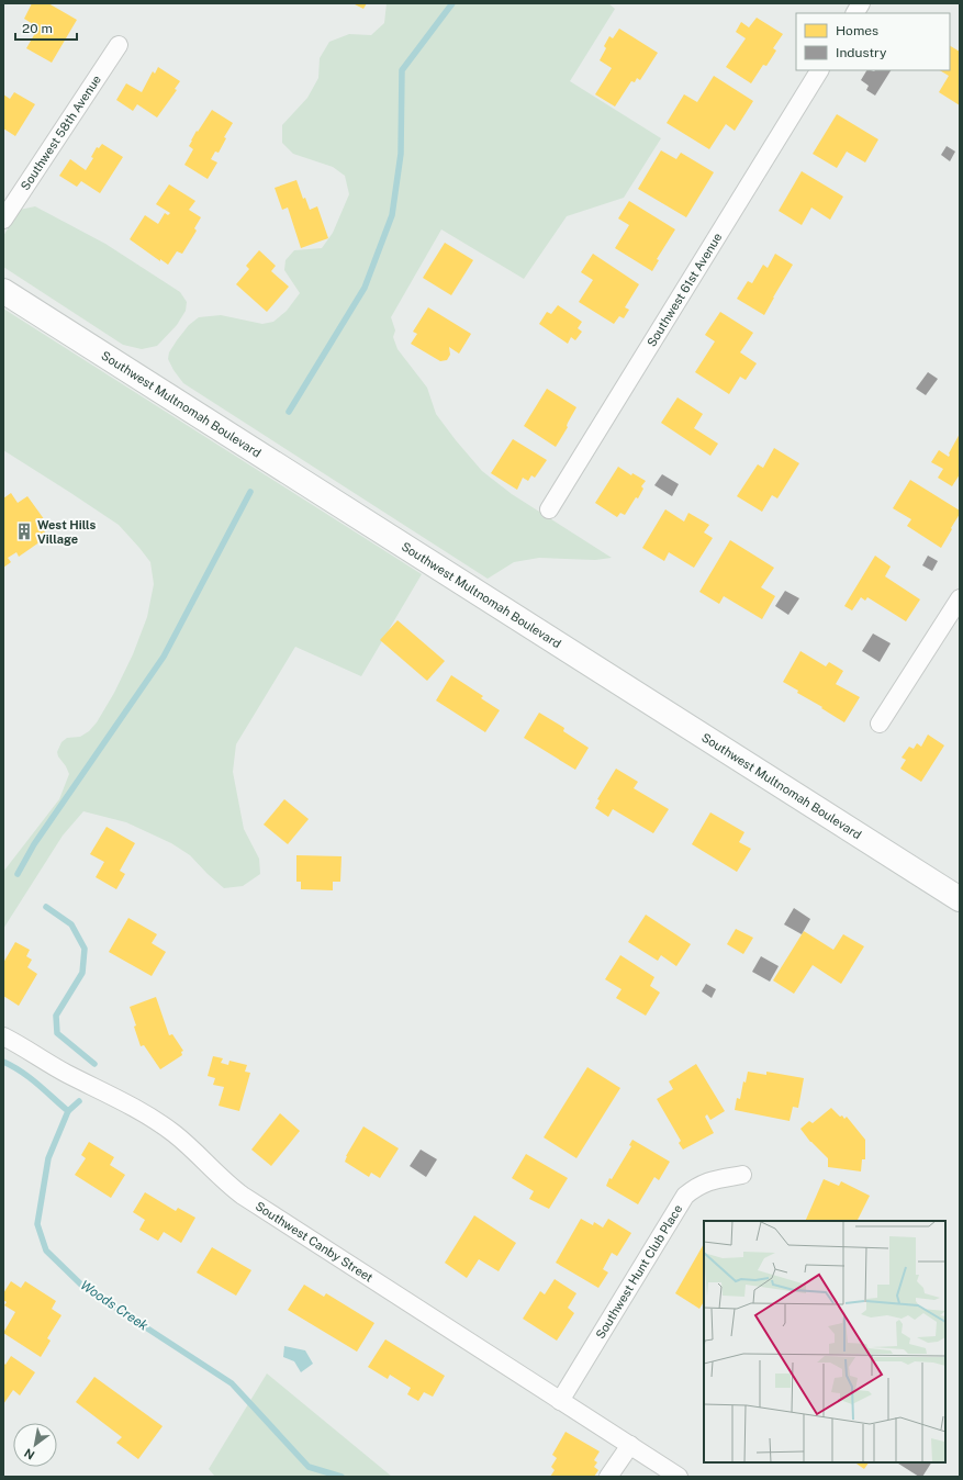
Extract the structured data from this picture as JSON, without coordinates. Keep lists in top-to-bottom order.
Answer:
{
  "streets": {
    "main road": ["Southwest Multnomah Boulevard"],
    "street": [
      "Southwest 58th Avenue",
      "Southwest 61st Avenue",
      "Southwest Canby Street",
      "Southwest Hunt Club Place"
    ]
  },
  "crossings": [
    ["Southwest Canby Street", "Southwest Hunt Club Place"]
  ],
  "water": ["Woods Creek"],
  "places": {
    "building": ["West Hills Village"]
  },
  "legend": ["Homes", "Industry"],
  "scale_bar": "20 m",
  "north": "bottom left"
}
